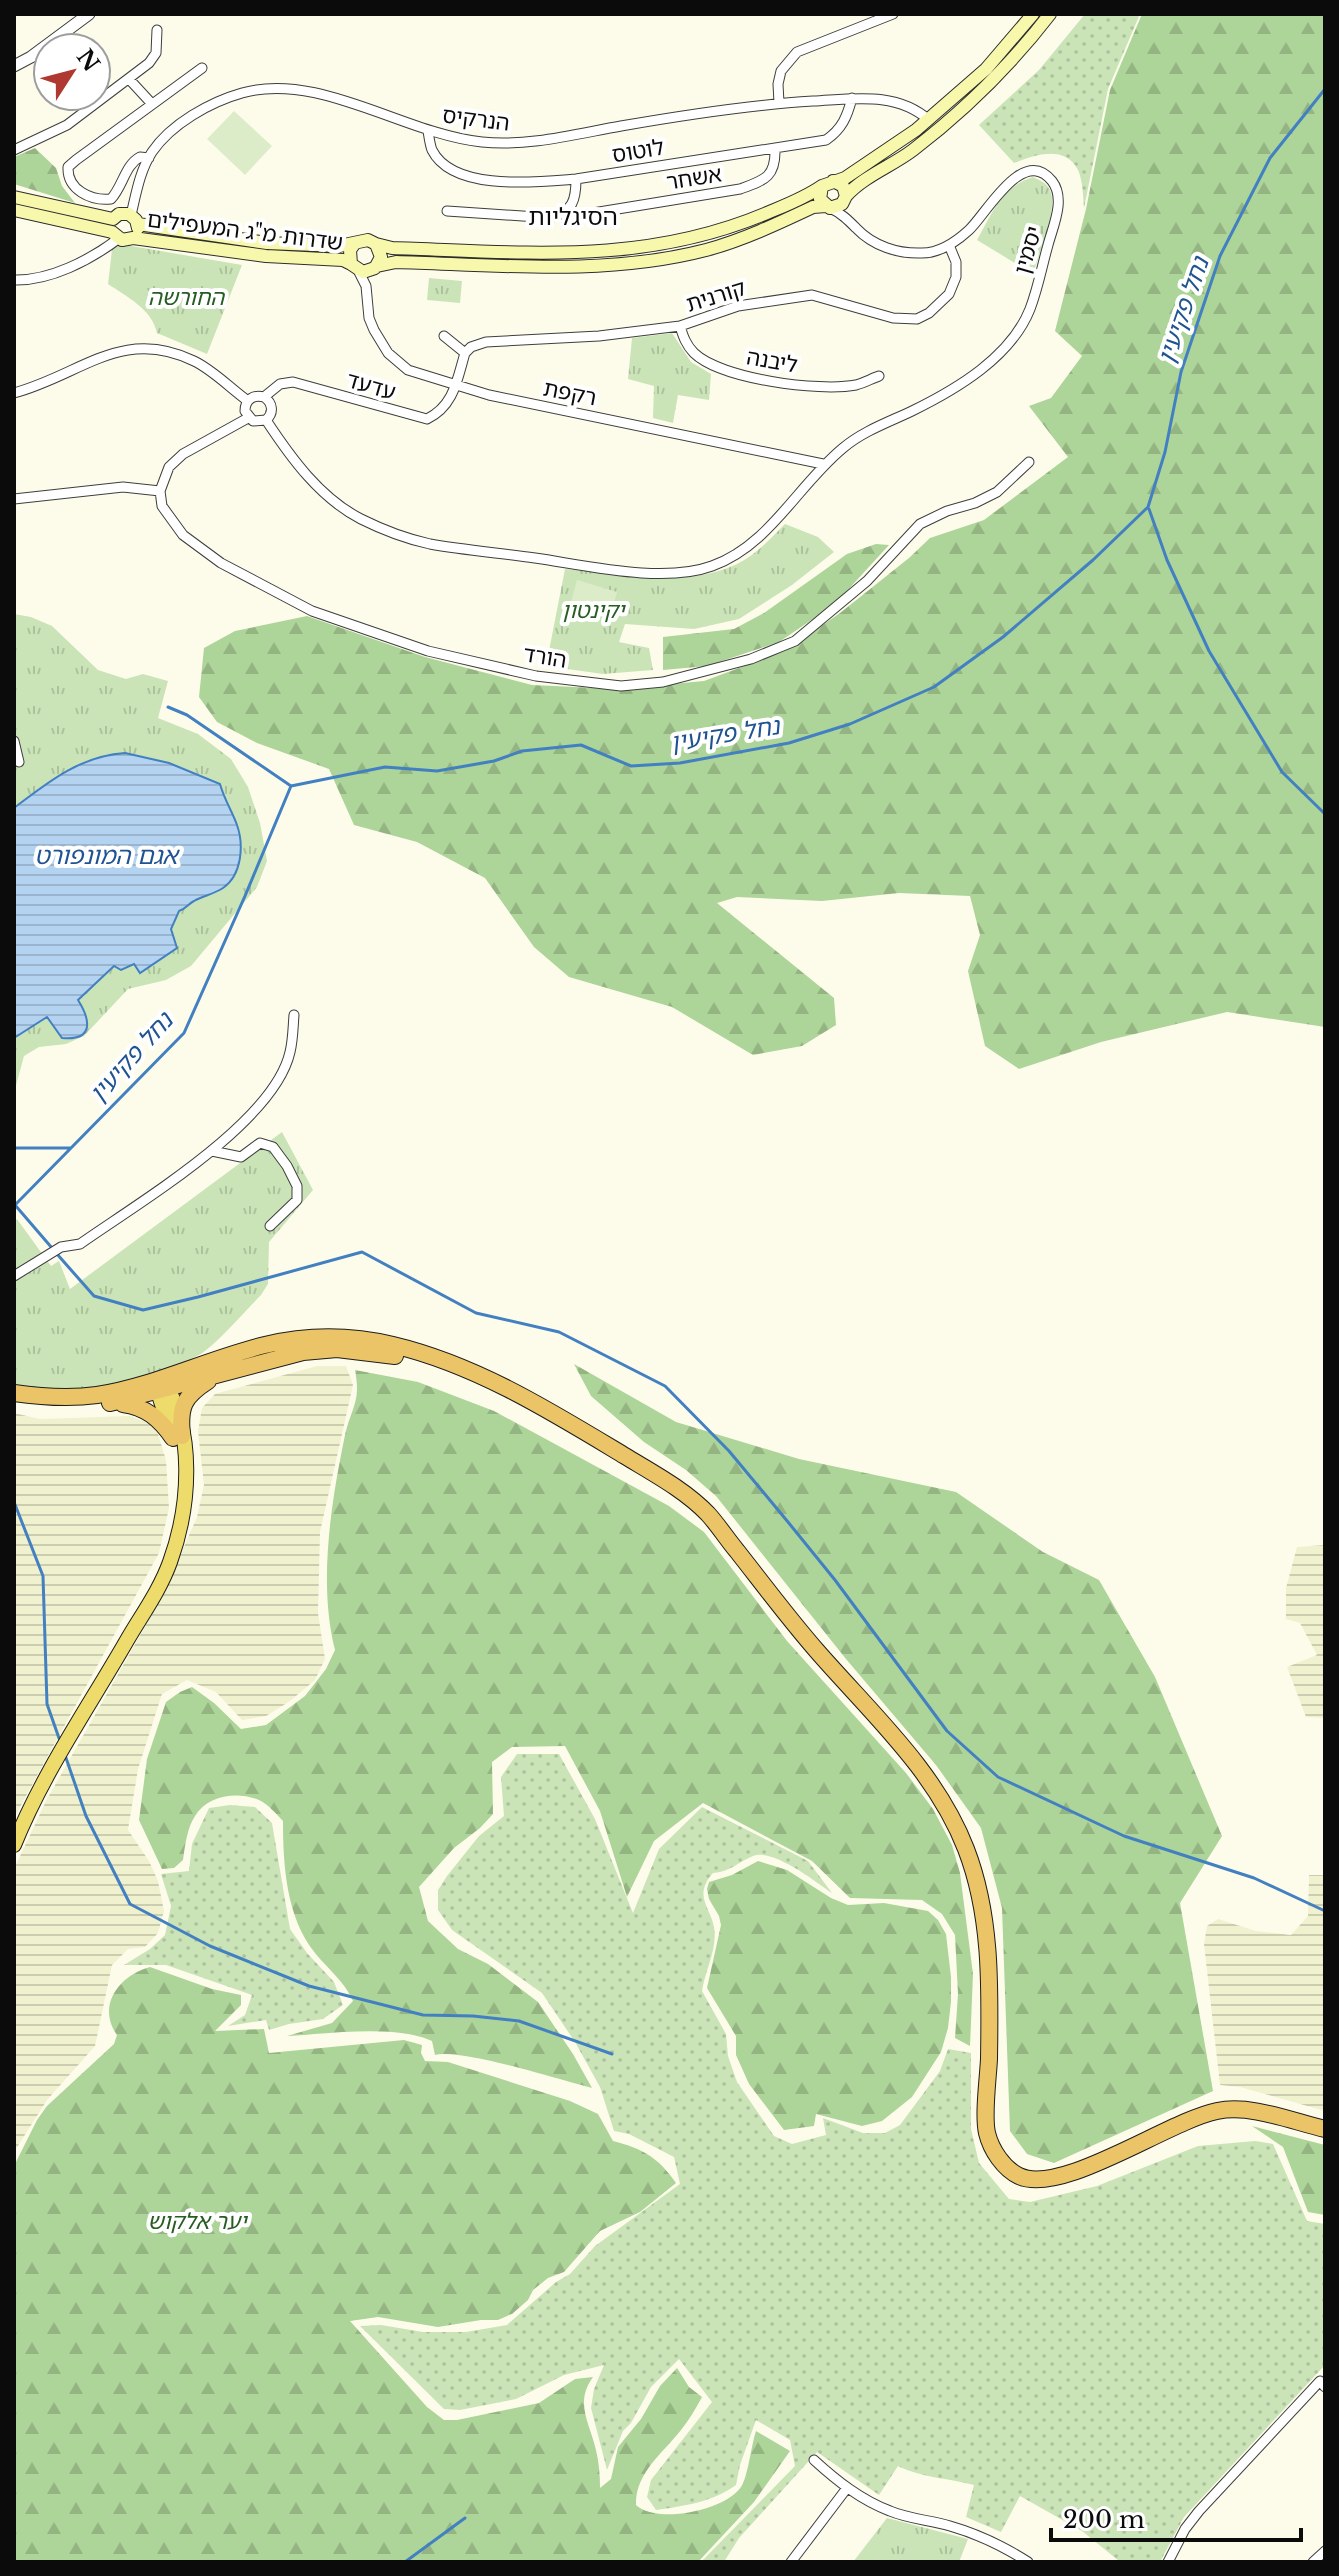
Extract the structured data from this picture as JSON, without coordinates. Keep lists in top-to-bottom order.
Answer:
{
  "streets": {
    "main road": ["שדרות מ\"ג המעפילים"],
    "street": [
      "הנרקיס",
      "לוטוס",
      "אשחר",
      "יסמין",
      "קורנית",
      "ליבנה",
      "עדעד",
      "רקפת",
      "הורד"
    ]
  },
  "crossings": [
    ["הנרקיס", "לוטוס"],
    ["הנרקיס", "שדרות מ\"ג המעפילים"],
    ["לוטוס", "אשחר"],
    ["שדרות מ\"ג המעפילים", "רקפת"],
    ["יסמין", "קורנית"],
    ["יסמין", "רקפת"],
    ["קורנית", "ליבנה"],
    ["עדעד", "רקפת"]
  ],
  "districts": ["הסיגליות"],
  "water": ["נחל פקיעין", "אגם המונפורט"],
  "parks": ["החורשה", "יקינטון", "יער אלקוש"],
  "scale_bar": "200 m",
  "north": "top right"
}
